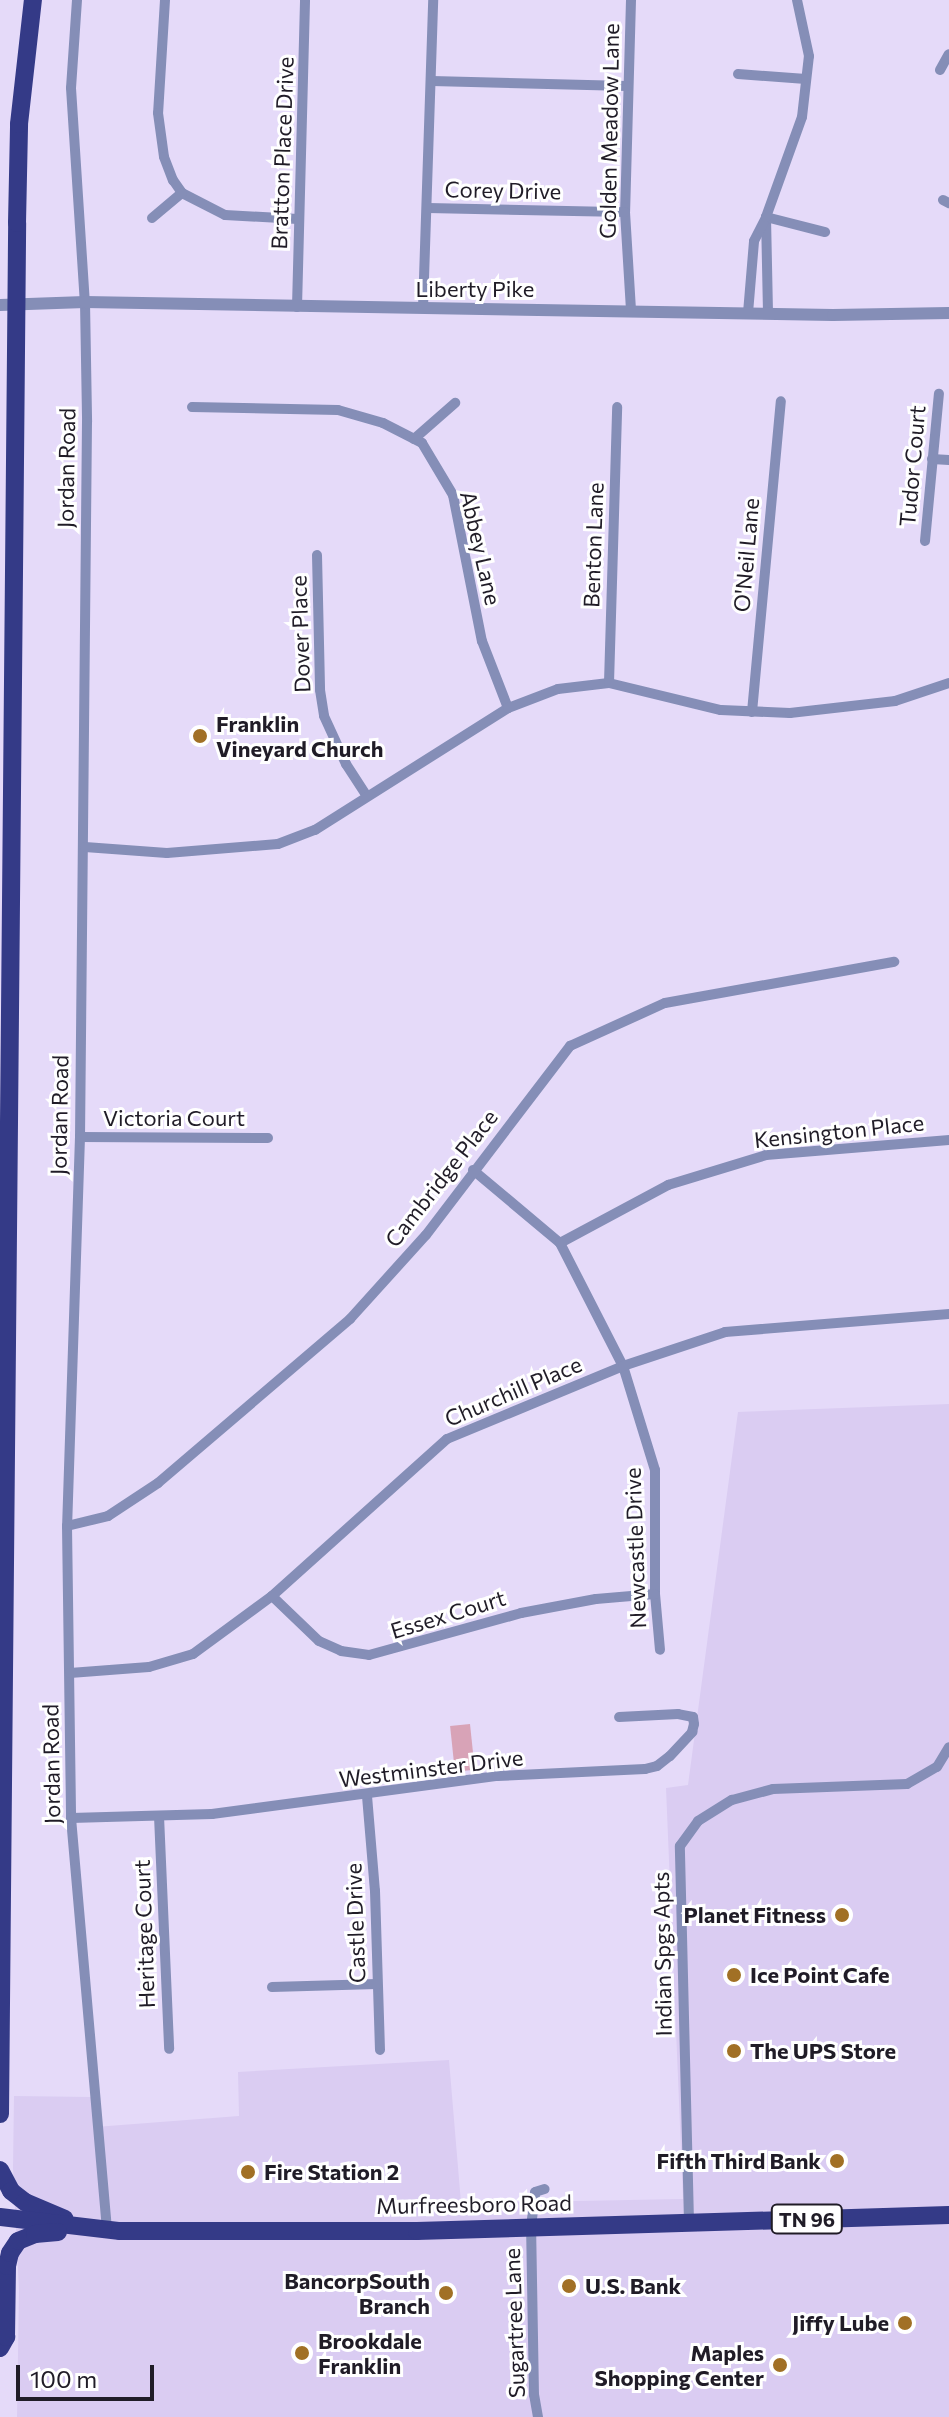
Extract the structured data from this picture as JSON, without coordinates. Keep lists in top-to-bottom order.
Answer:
{
  "streets": {
    "highway": ["Murfreesboro Road", "TN 96"],
    "street": [
      "Golden Meadow Lane",
      "Bratton Place Drive",
      "Corey Drive",
      "Liberty Pike",
      "Tudor Court",
      "Jordan Road",
      "Benton Lane",
      "Abbey Lane",
      "O'Neil Lane",
      "Dover Place",
      "Victoria Court",
      "Kensington Place",
      "Cambridge Place",
      "Churchill Place",
      "Newcastle Drive",
      "Essex Court",
      "Westminster Drive",
      "Castle Drive",
      "Heritage Court",
      "Indian Spgs Apts",
      "Sugartree Lane"
    ]
  },
  "crossings": [
    ["Golden Meadow Lane", "Corey Drive"],
    ["Golden Meadow Lane", "Liberty Pike"],
    ["Bratton Place Drive", "Liberty Pike"],
    ["Liberty Pike", "Jordan Road"],
    ["Jordan Road", "Victoria Court"],
    ["Jordan Road", "Cambridge Place"],
    ["Jordan Road", "Churchill Place"],
    ["Jordan Road", "Westminster Drive"],
    ["Jordan Road", "Murfreesboro Road"],
    ["Kensington Place", "Newcastle Drive"],
    ["Cambridge Place", "Newcastle Drive"],
    ["Churchill Place", "Newcastle Drive"],
    ["Churchill Place", "Essex Court"],
    ["Newcastle Drive", "Essex Court"],
    ["Westminster Drive", "Castle Drive"],
    ["Westminster Drive", "Heritage Court"],
    ["Indian Spgs Apts", "Murfreesboro Road"],
    ["Murfreesboro Road", "Sugartree Lane"]
  ],
  "places": [
    "Franklin Vineyard Church",
    "Planet Fitness",
    "Ice Point Cafe",
    "The UPS Store",
    "Fifth Third Bank",
    "Fire Station 2",
    "U.S. Bank",
    "BancorpSouth Branch",
    "Jiffy Lube",
    "Brookdale Franklin",
    "Maples Shopping Center"
  ],
  "scale_bar": "100 m"
}
